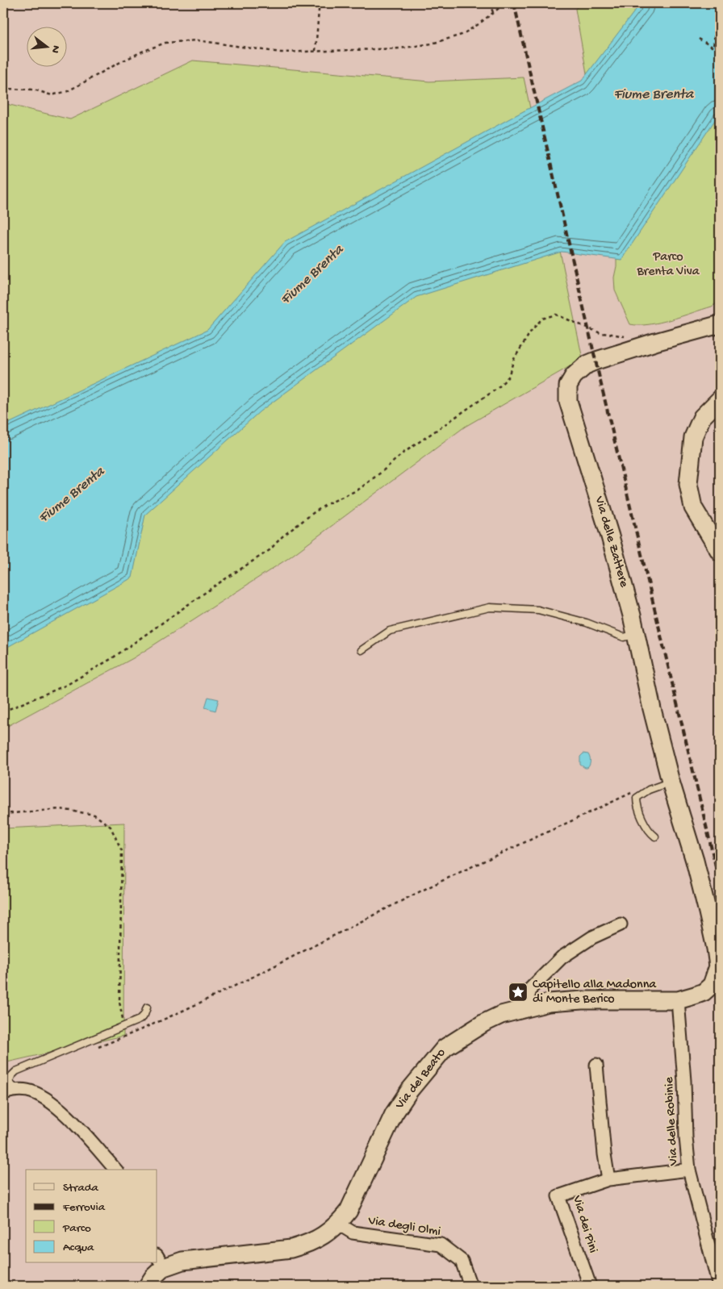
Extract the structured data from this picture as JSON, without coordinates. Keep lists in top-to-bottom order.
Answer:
{
  "streets": {
    "street": [
      "Via delle Zattere",
      "Via del Beato",
      "Via delle Robinie",
      "Via dei Pini",
      "Via degli Olmi"
    ]
  },
  "crossings": [
    ["Via delle Zattere", "Via del Beato"],
    ["Via del Beato", "Via delle Robinie"],
    ["Via del Beato", "Via degli Olmi"],
    ["Via delle Robinie", "Via dei Pini"]
  ],
  "water": ["Fiume Brenta"],
  "parks": ["Parco Brenta Viva"],
  "places": {
    "place": ["Capitello alla Madonna di Monte Berico"]
  },
  "legend": [
    "Strada",
    "Ferrovia",
    "Parco",
    "Acqua"
  ],
  "north": "right"
}
